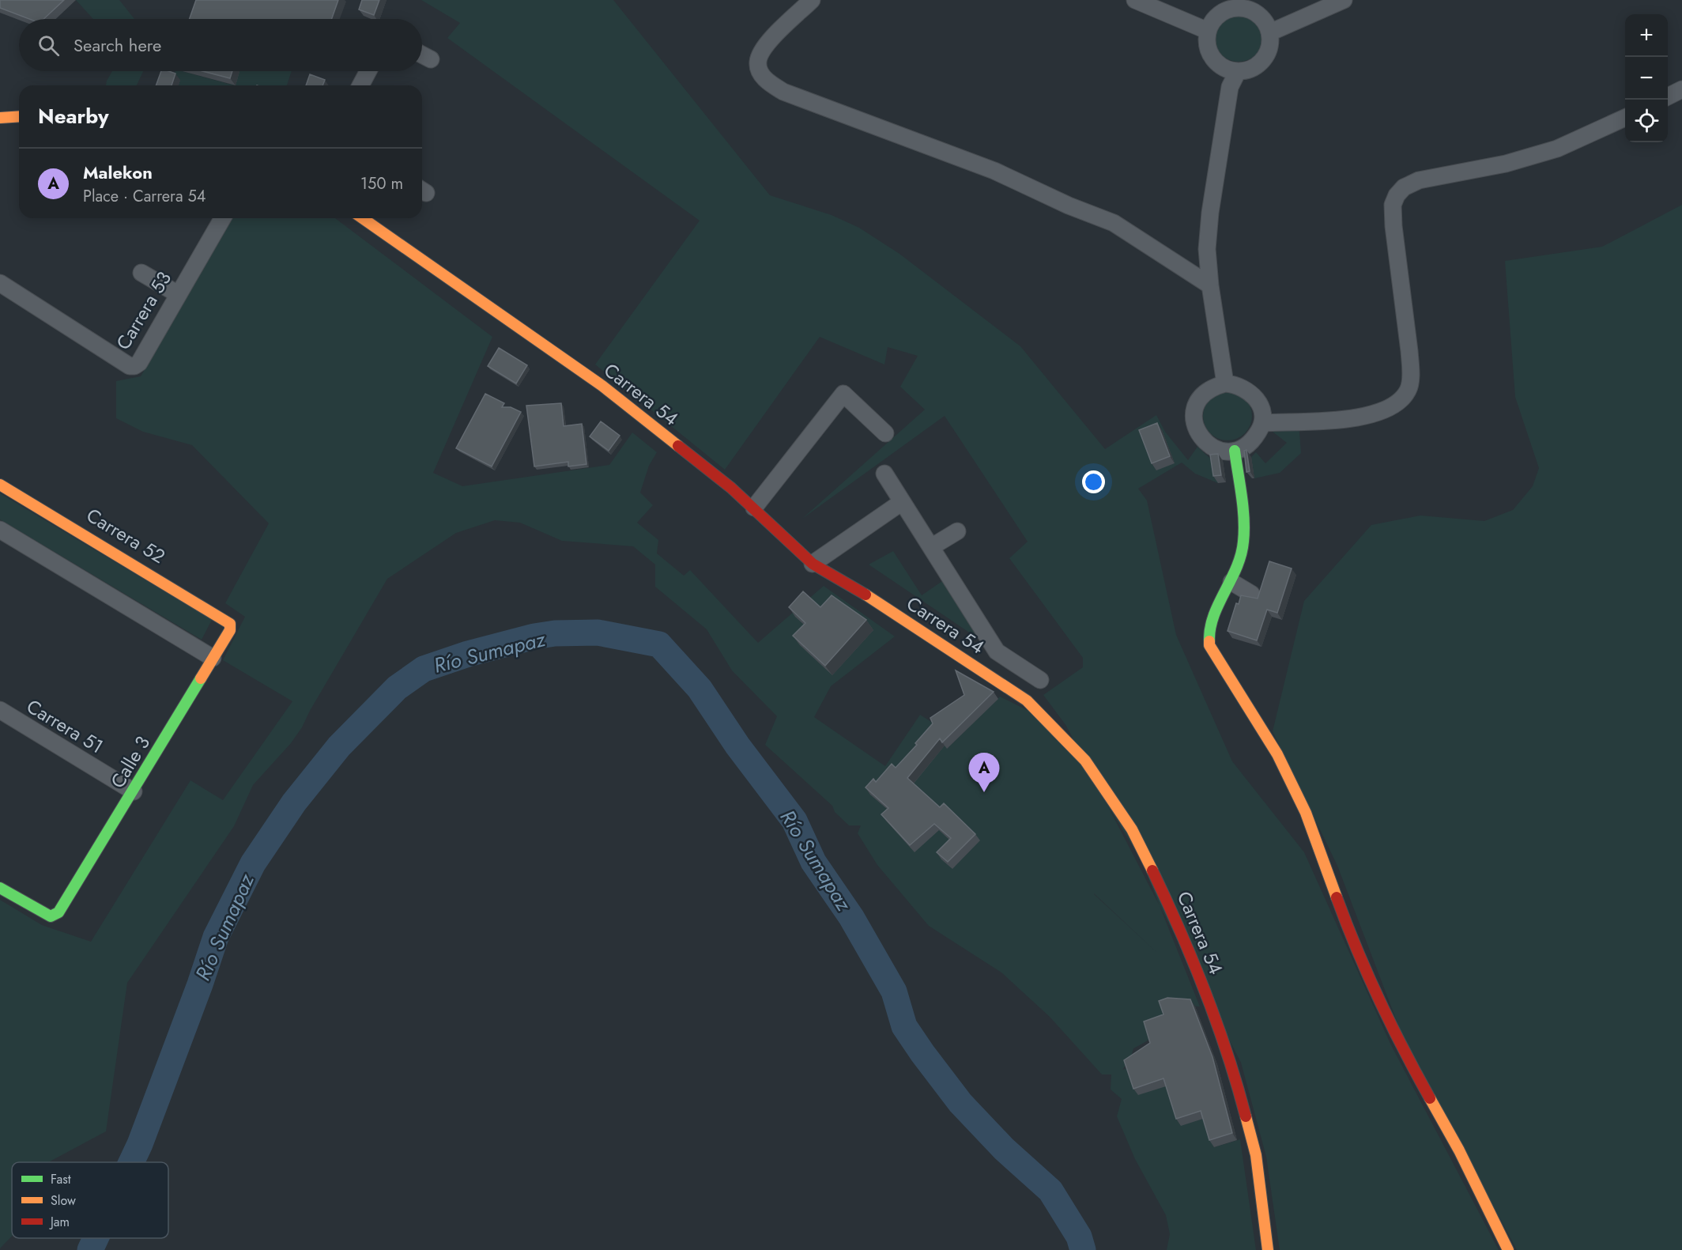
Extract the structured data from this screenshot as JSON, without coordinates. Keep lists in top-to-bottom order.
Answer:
{
  "streets": {
    "street": [
      "Carrera 53",
      "Carrera 54",
      "Carrera 52",
      "Carrera 51",
      "Calle 3"
    ]
  },
  "crossings": [
    ["Carrera 52", "Calle 3"],
    ["Carrera 51", "Calle 3"]
  ],
  "water": ["Río Sumapaz"],
  "legend": ["Fast", "Slow", "Jam"],
  "page": {
    "map_buttons": ["+", "−"],
    "search": "Search here",
    "heading": "Nearby",
    "list": [
      {
        "mark": "A",
        "name": "Malekon",
        "note": "Place · Carrera 54",
        "value": "150 m"
      }
    ],
    "pins": "A"
  }
}
